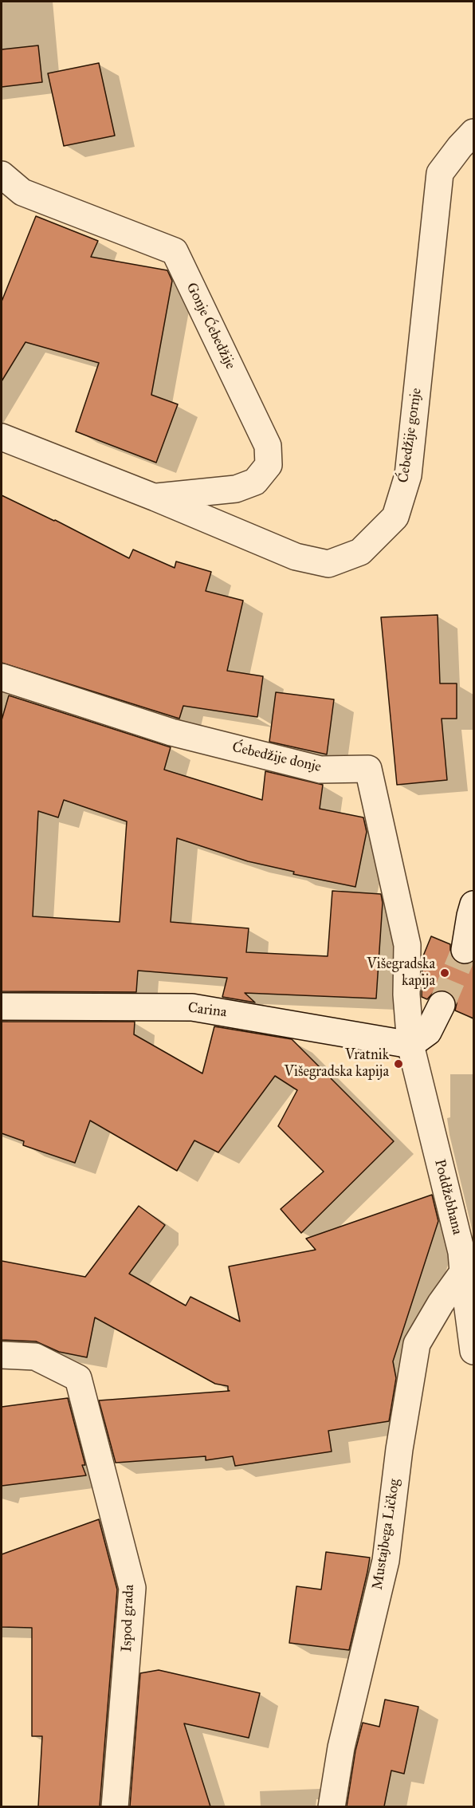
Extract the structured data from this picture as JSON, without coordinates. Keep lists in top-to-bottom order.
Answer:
{
  "streets": {
    "street": [
      "Gonje Ćebedžije",
      "Ćebedžije gornje",
      "Ćebedžije donje",
      "Carina",
      "Poddžebhana",
      "Mustajbega Ličkog",
      "Ispod grada"
    ]
  },
  "crossings": [
    ["Gonje Ćebedžije", "Ćebedžije gornje"],
    ["Ćebedžije donje", "Carina"],
    ["Ćebedžije donje", "Poddžebhana"],
    ["Carina", "Poddžebhana"],
    ["Poddžebhana", "Mustajbega Ličkog"]
  ],
  "places": ["Višegradska kapija", "Vratnik Višegradska kapija"]
}
